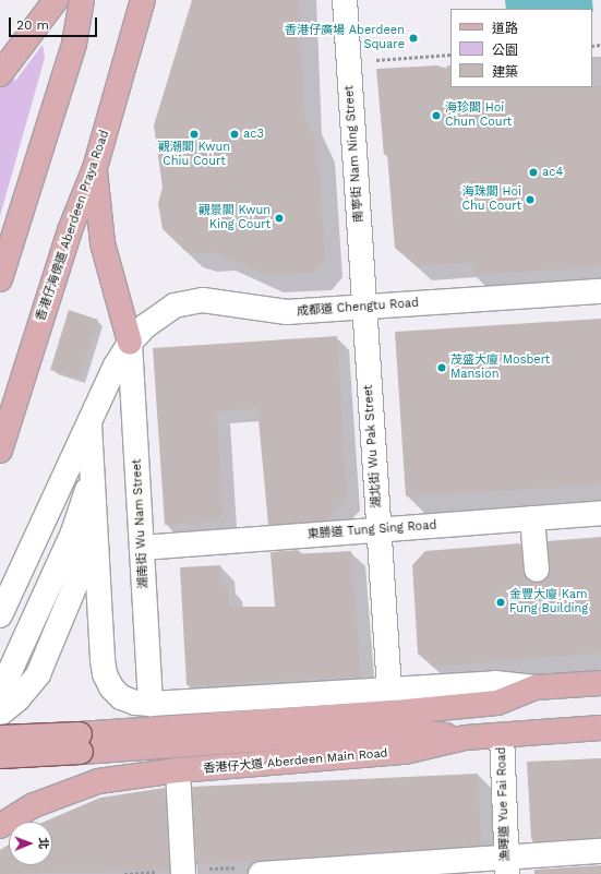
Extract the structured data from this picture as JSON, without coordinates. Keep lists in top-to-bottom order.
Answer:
{
  "streets": {
    "main road": ["香港仔海傍道 Aberdeen Praya Road", "香港仔大道 Aberdeen Main Road"],
    "street": [
      "南寧街 Nam Ning Street",
      "成都道 Chengtu Road",
      "湖北街 Wu Pak Street",
      "湖南街 Wu Nam Street",
      "東勝道 Tung Sing Road",
      "漁暉道 Yue Fai Road"
    ]
  },
  "crossings": [
    ["南寧街 Nam Ning Street", "成都道 Chengtu Road"],
    ["南寧街 Nam Ning Street", "湖北街 Wu Pak Street"],
    ["成都道 Chengtu Road", "湖北街 Wu Pak Street"],
    ["成都道 Chengtu Road", "湖南街 Wu Nam Street"],
    ["湖北街 Wu Pak Street", "東勝道 Tung Sing Road"],
    ["湖南街 Wu Nam Street", "東勝道 Tung Sing Road"],
    ["香港仔大道 Aberdeen Main Road", "漁暉道 Yue Fai Road"]
  ],
  "places": [
    "香港仔廣場 Aberdeen Square",
    "海珍閣 Hoi Chun Court",
    "觀潮閣 Kwun Chiu Court",
    "ac3",
    "ac4",
    "海珠閣 Hoi Chu Court",
    "觀景閣 Kwun King Court",
    "茂盛大廈 Mosbert Mansion",
    "金豐大廈 Kam Fung Building"
  ],
  "legend": ["道路", "公園", "建築"],
  "scale_bar": "20 m",
  "north": "right"
}
